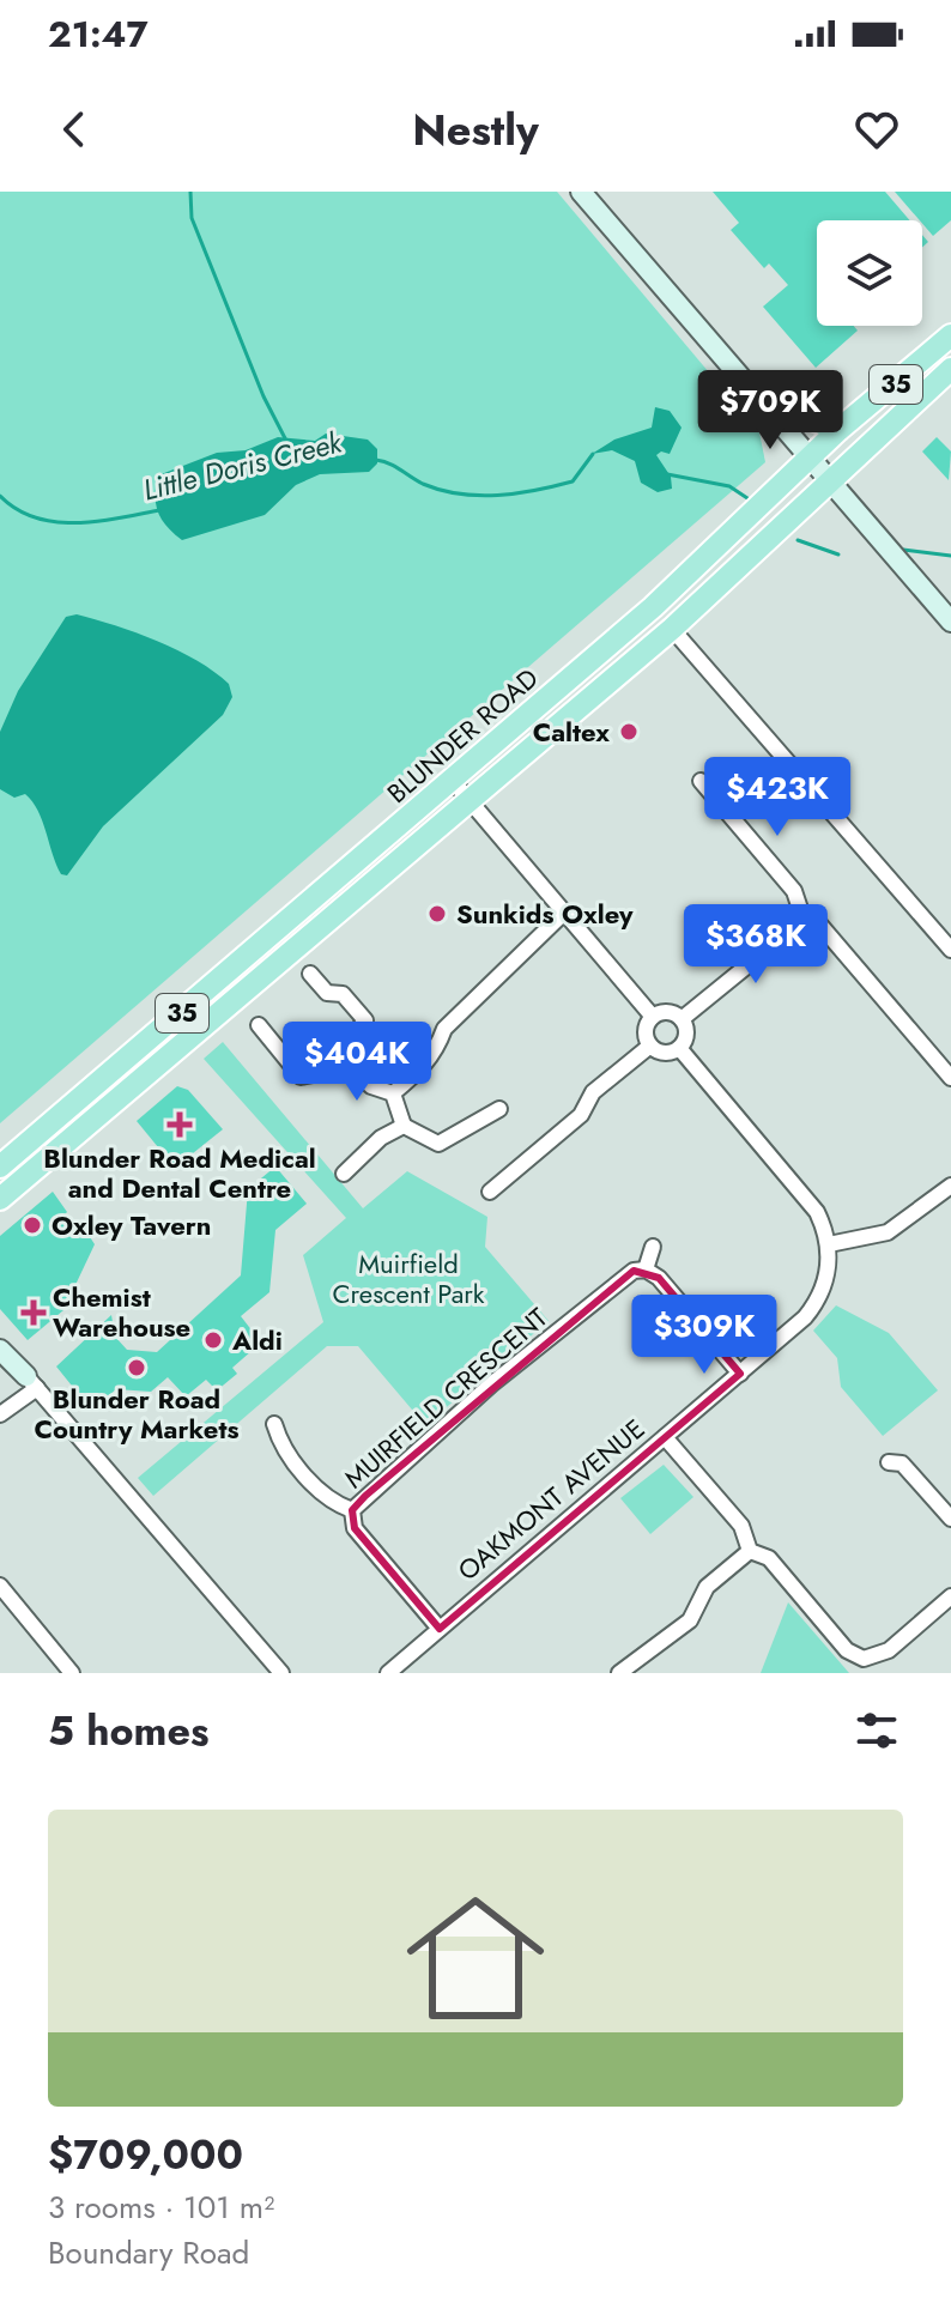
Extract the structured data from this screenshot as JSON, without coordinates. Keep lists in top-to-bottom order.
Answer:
{
  "streets": {
    "main road": ["35", "BLUNDER ROAD"],
    "street": ["MUIRFIELD CRESCENT", "OAKMONT AVENUE"]
  },
  "crossings": [
    ["MUIRFIELD CRESCENT", "OAKMONT AVENUE"]
  ],
  "water": ["Little Doris Creek"],
  "parks": ["Muirfield Crescent Park"],
  "places": {
    "other": [
      "Caltex",
      "Sunkids Oxley",
      "Oxley Tavern",
      "Aldi",
      "Blunder Road Country Markets"
    ],
    "health": ["Blunder Road Medical and Dental Centre", "Chemist Warehouse"]
  },
  "page": {
    "status": "21:47",
    "header": "Nestly",
    "price": [
      "$709K",
      "$423K",
      "$368K",
      "$404K",
      "$309K"
    ],
    "heading": "5 homes",
    "list": [
      {
        "name": "$709,000",
        "note": "3 rooms · 101 m² · Boundary Road"
      }
    ]
  }
}
